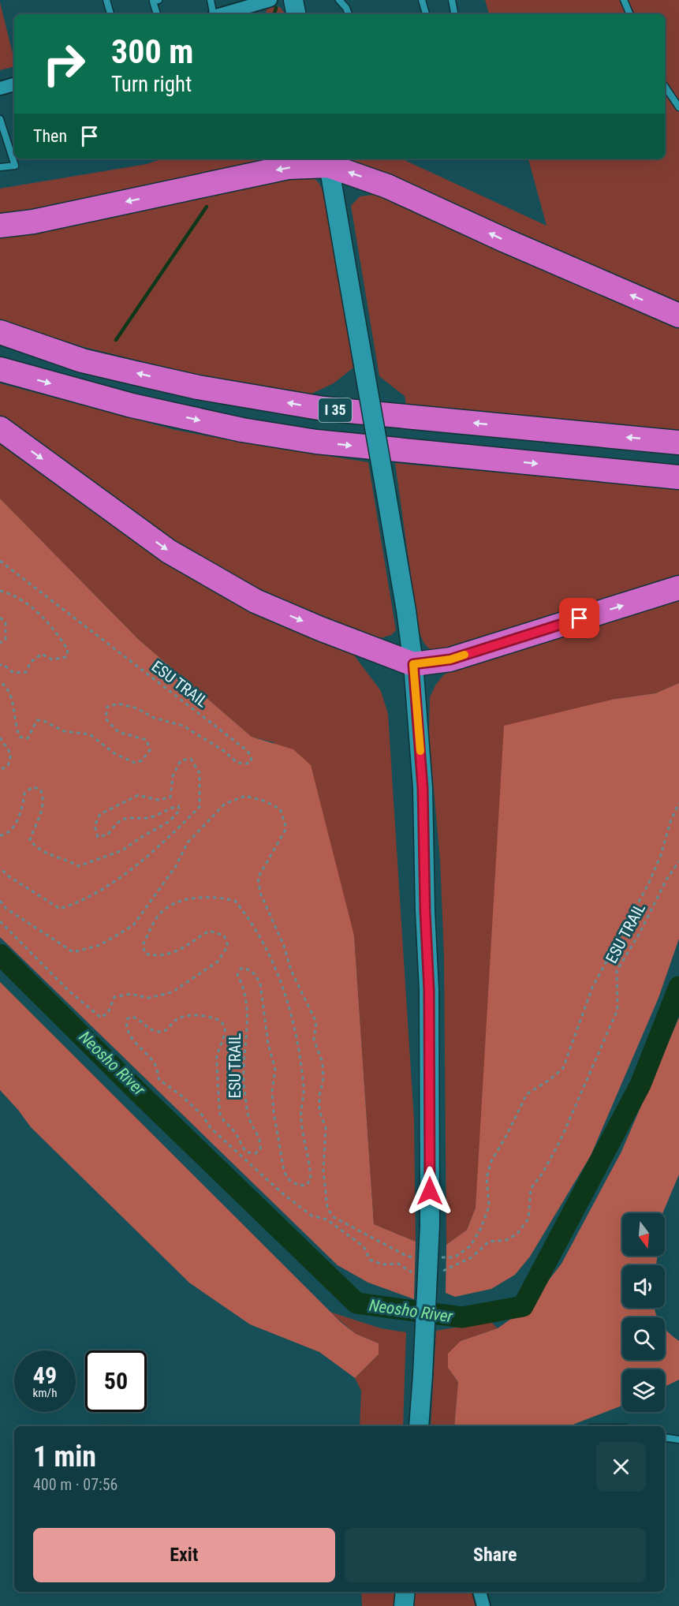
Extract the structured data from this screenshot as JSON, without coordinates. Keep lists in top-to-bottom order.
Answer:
{
  "streets": {
    "highway": ["I 35"],
    "path": ["ESU TRAIL"]
  },
  "water": ["Neosho River"],
  "north": "bottom",
  "page": {
    "turn": ["300 m", "Turn right"],
    "then": "Then",
    "speed": "49 km/h",
    "limit": "50",
    "heading": ["1 min", "400 m · 07:56"],
    "buttons": ["Exit", "Share"]
  }
}
